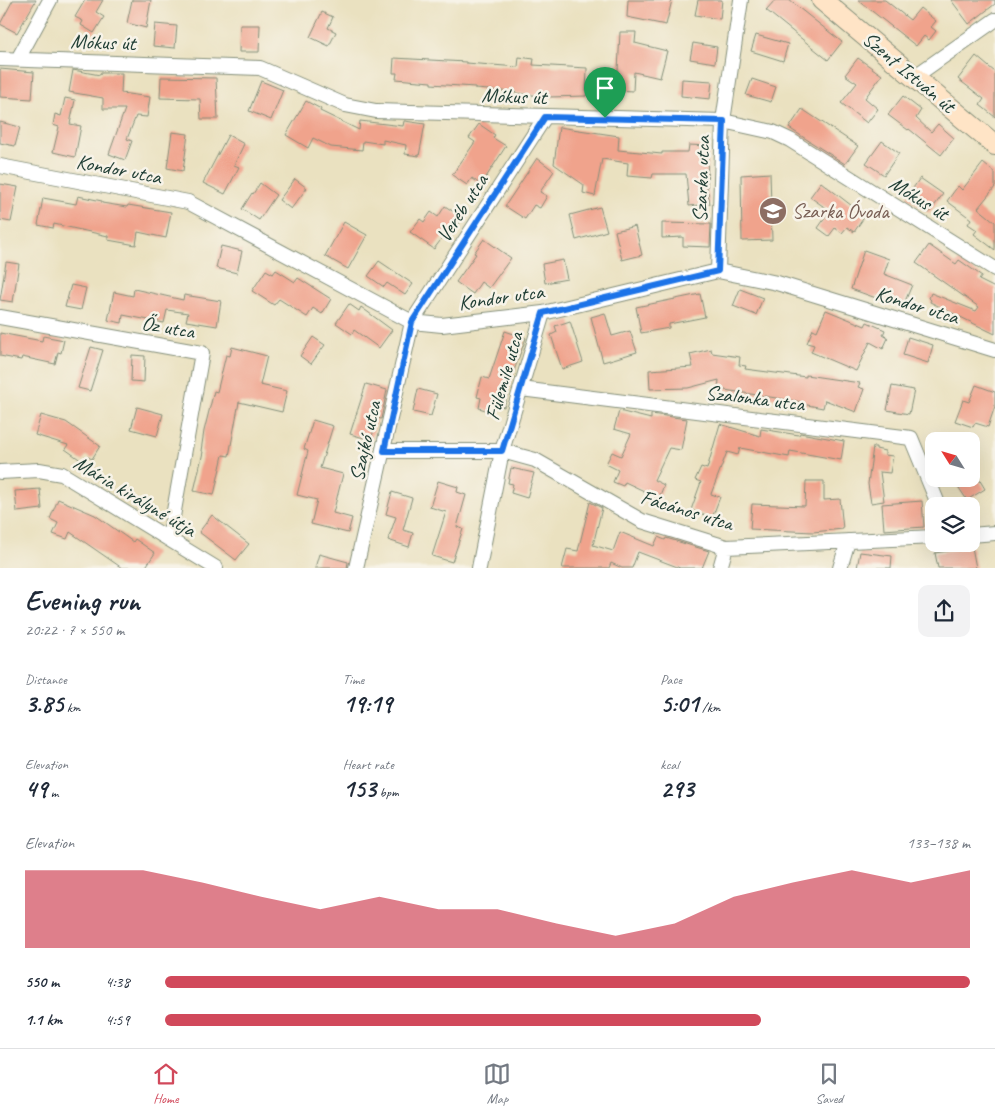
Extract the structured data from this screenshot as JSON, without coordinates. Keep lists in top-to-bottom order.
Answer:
{
  "streets": {
    "street": [
      "Mókus út",
      "Szent István út",
      "Kondor utca",
      "Szarka utca",
      "Veréb utca",
      "Őz utca",
      "Fülemile utca",
      "Szalonka utca",
      "Szajkó utca",
      "Mária királyné útja",
      "Fácános utca"
    ]
  },
  "crossings": [
    ["Mókus út", "Szarka utca"],
    ["Mókus út", "Veréb utca"],
    ["Kondor utca", "Szarka utca"],
    ["Kondor utca", "Veréb utca"],
    ["Kondor utca", "Fülemile utca"],
    ["Kondor utca", "Szajkó utca"],
    ["Veréb utca", "Szajkó utca"],
    ["Őz utca", "Mária királyné útja"],
    ["Fülemile utca", "Szalonka utca"],
    ["Fülemile utca", "Fácános utca"],
    ["Szajkó utca", "Fácános utca"]
  ],
  "places": {
    "school or university": ["Szarka Óvoda"]
  },
  "north": "top left",
  "page": {
    "heading": ["Evening run", "20:22 · 7 × 550 m"],
    "stats": [
      ["Distance", "3.85 km"],
      ["Time", "19:19"],
      ["Pace", "5:01 /km"],
      ["Elevation", "49 m"],
      ["Heart rate", "153 bpm"],
      ["kcal", "293"]
    ],
    "chart": ["Elevation", "133–138 m"],
    "list": [
      {
        "name": "550 m",
        "note": "4:38"
      },
      {
        "name": "1.1 km",
        "note": "4:59"
      }
    ],
    "tabs": ["Home", "Map", "Saved"]
  }
}
